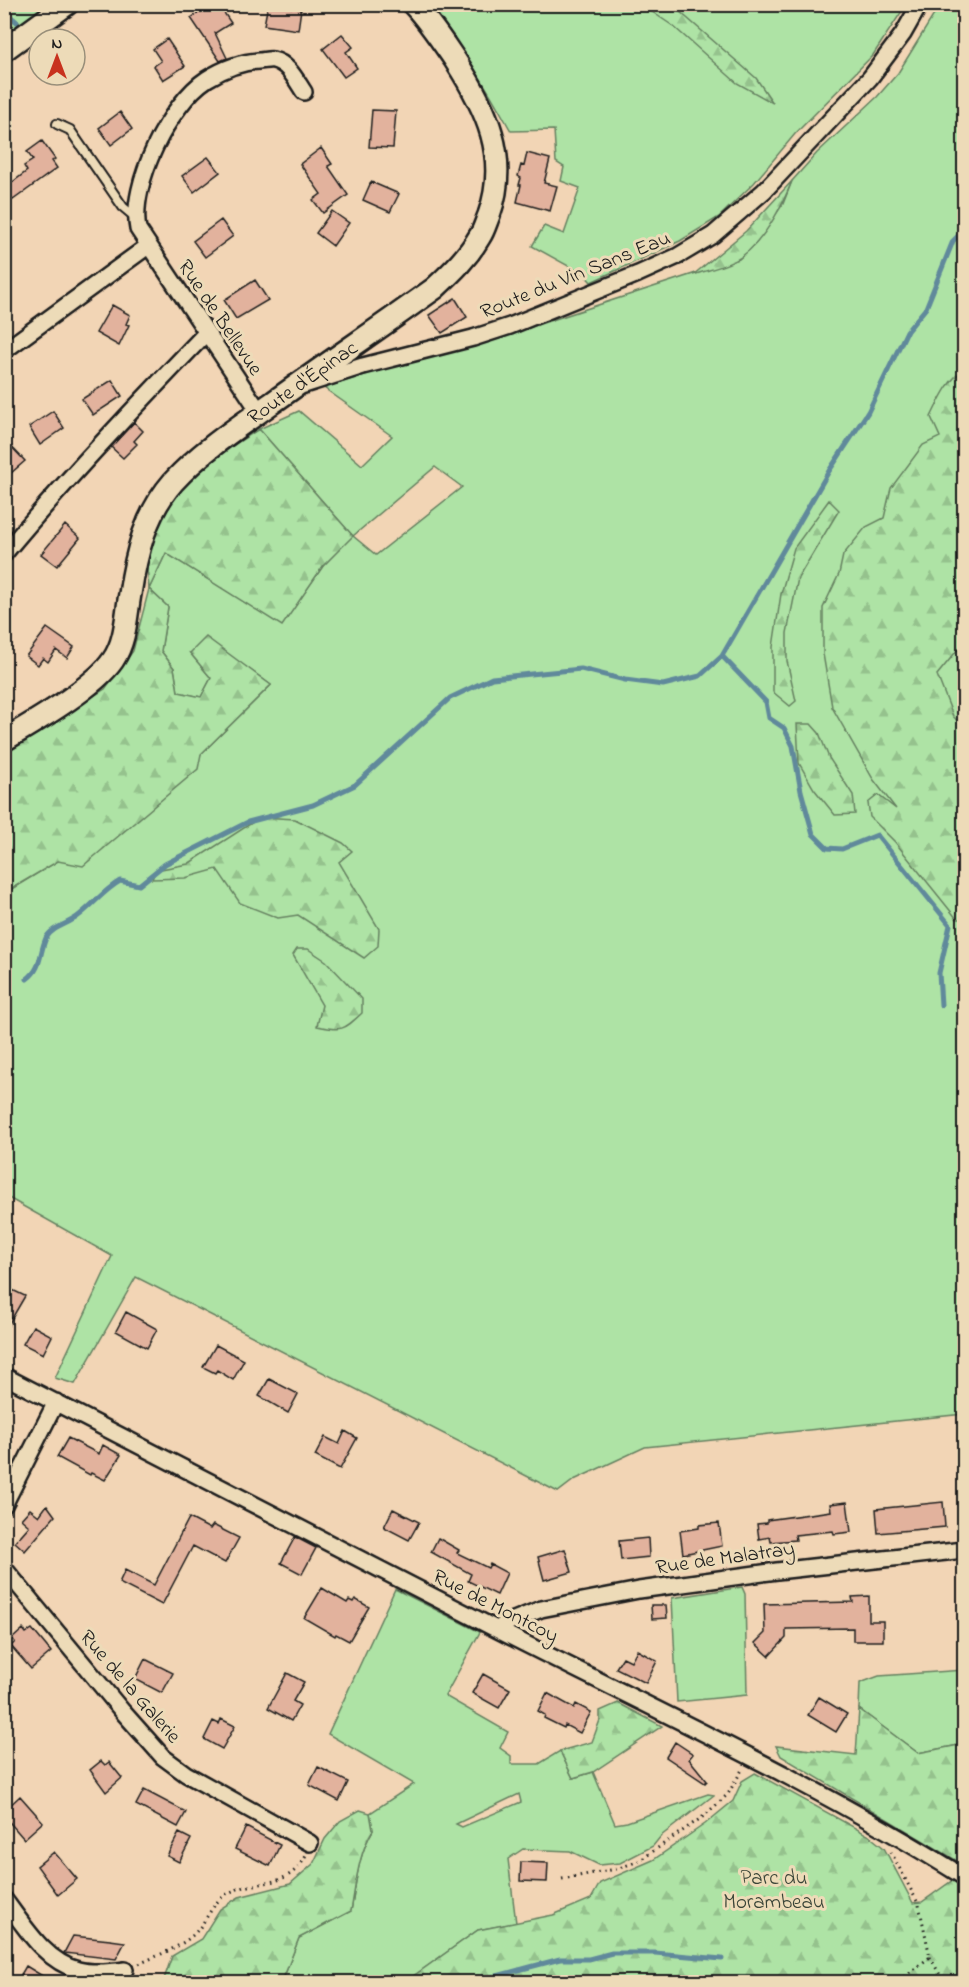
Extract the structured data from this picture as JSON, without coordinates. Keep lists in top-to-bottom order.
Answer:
{
  "streets": {
    "main road": ["Route d'Épinac"],
    "street": [
      "Route du Vin Sans Eau",
      "Rue de Bellevue",
      "Rue de Malatray",
      "Rue de Montcoy",
      "Rue de la Galerie"
    ]
  },
  "crossings": [
    ["Route du Vin Sans Eau", "Route d'Épinac"],
    ["Rue de Bellevue", "Route d'Épinac"],
    ["Rue de Malatray", "Rue de Montcoy"]
  ],
  "parks": ["Parc du Morambeau"],
  "north": "top"
}
